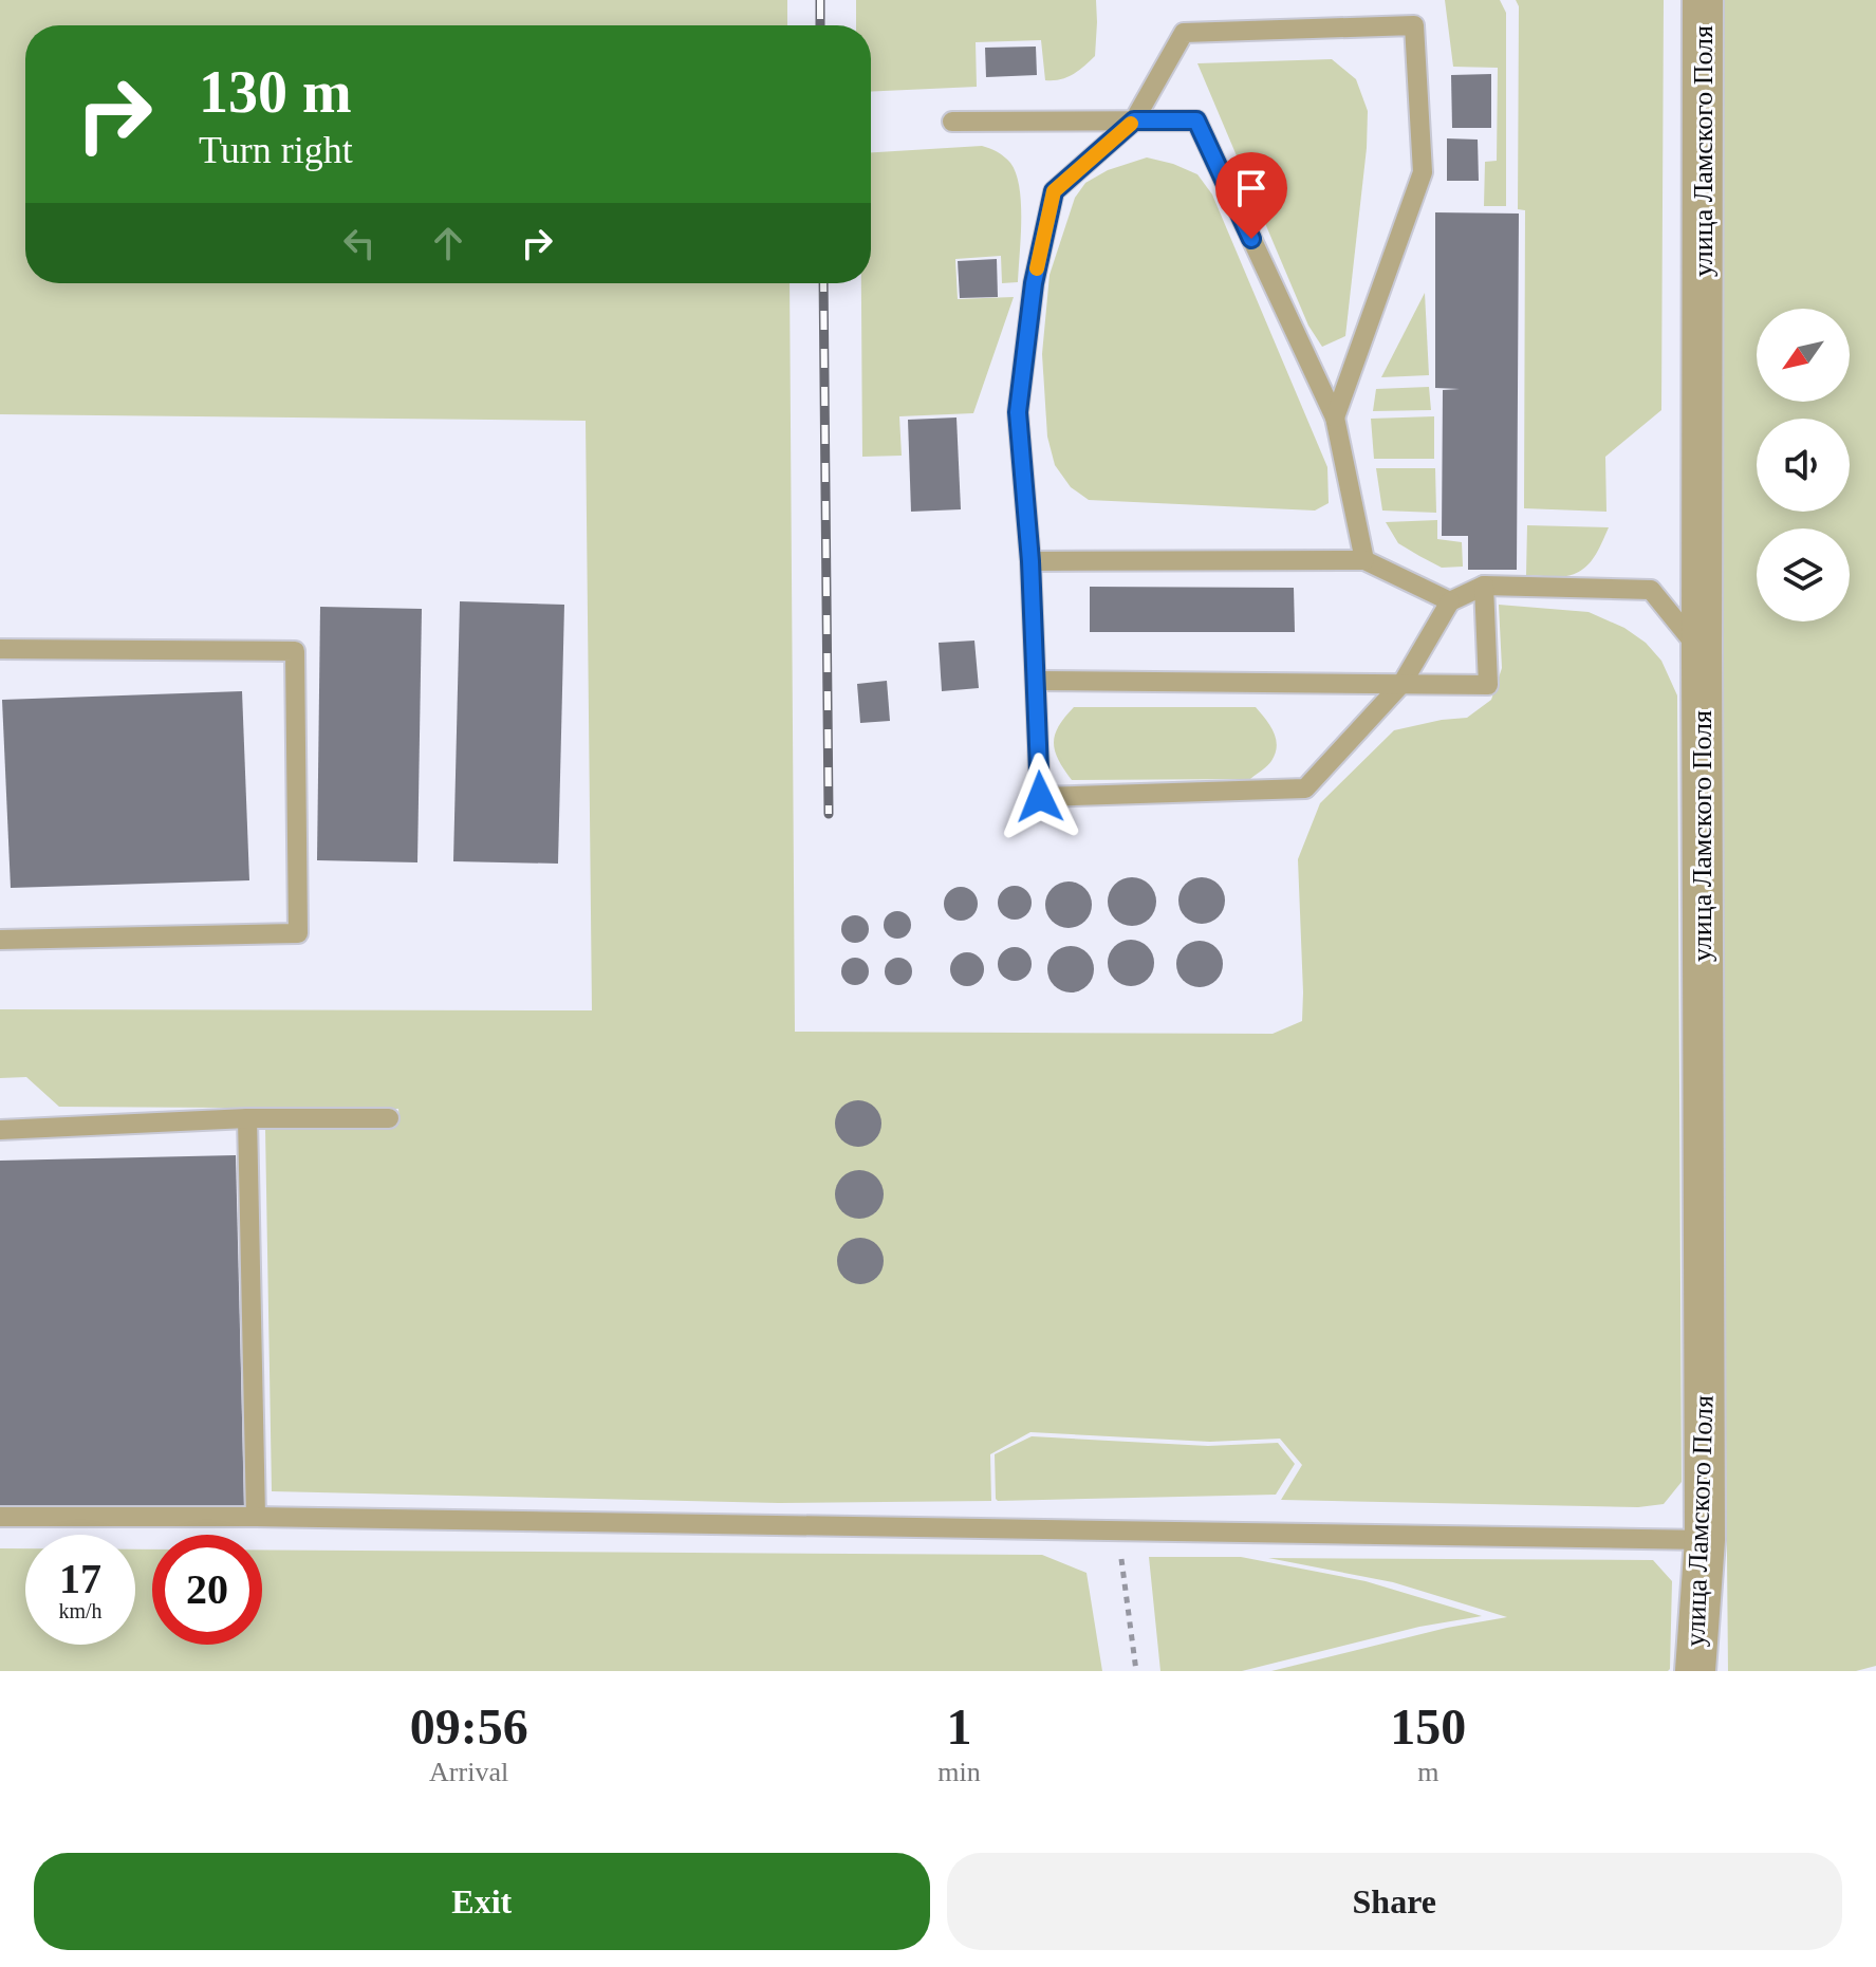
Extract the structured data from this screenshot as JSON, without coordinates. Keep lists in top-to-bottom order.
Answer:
{
  "streets": {
    "street": ["улица Ламского Поля"]
  },
  "north": "bottom left",
  "page": {
    "turn": ["130 m", "Turn right"],
    "speed": "17 km/h",
    "limit": "20",
    "eta": [
      "09:56",
      "Arrival",
      "1",
      "min",
      "150",
      "m"
    ],
    "buttons": ["Exit", "Share"]
  }
}
